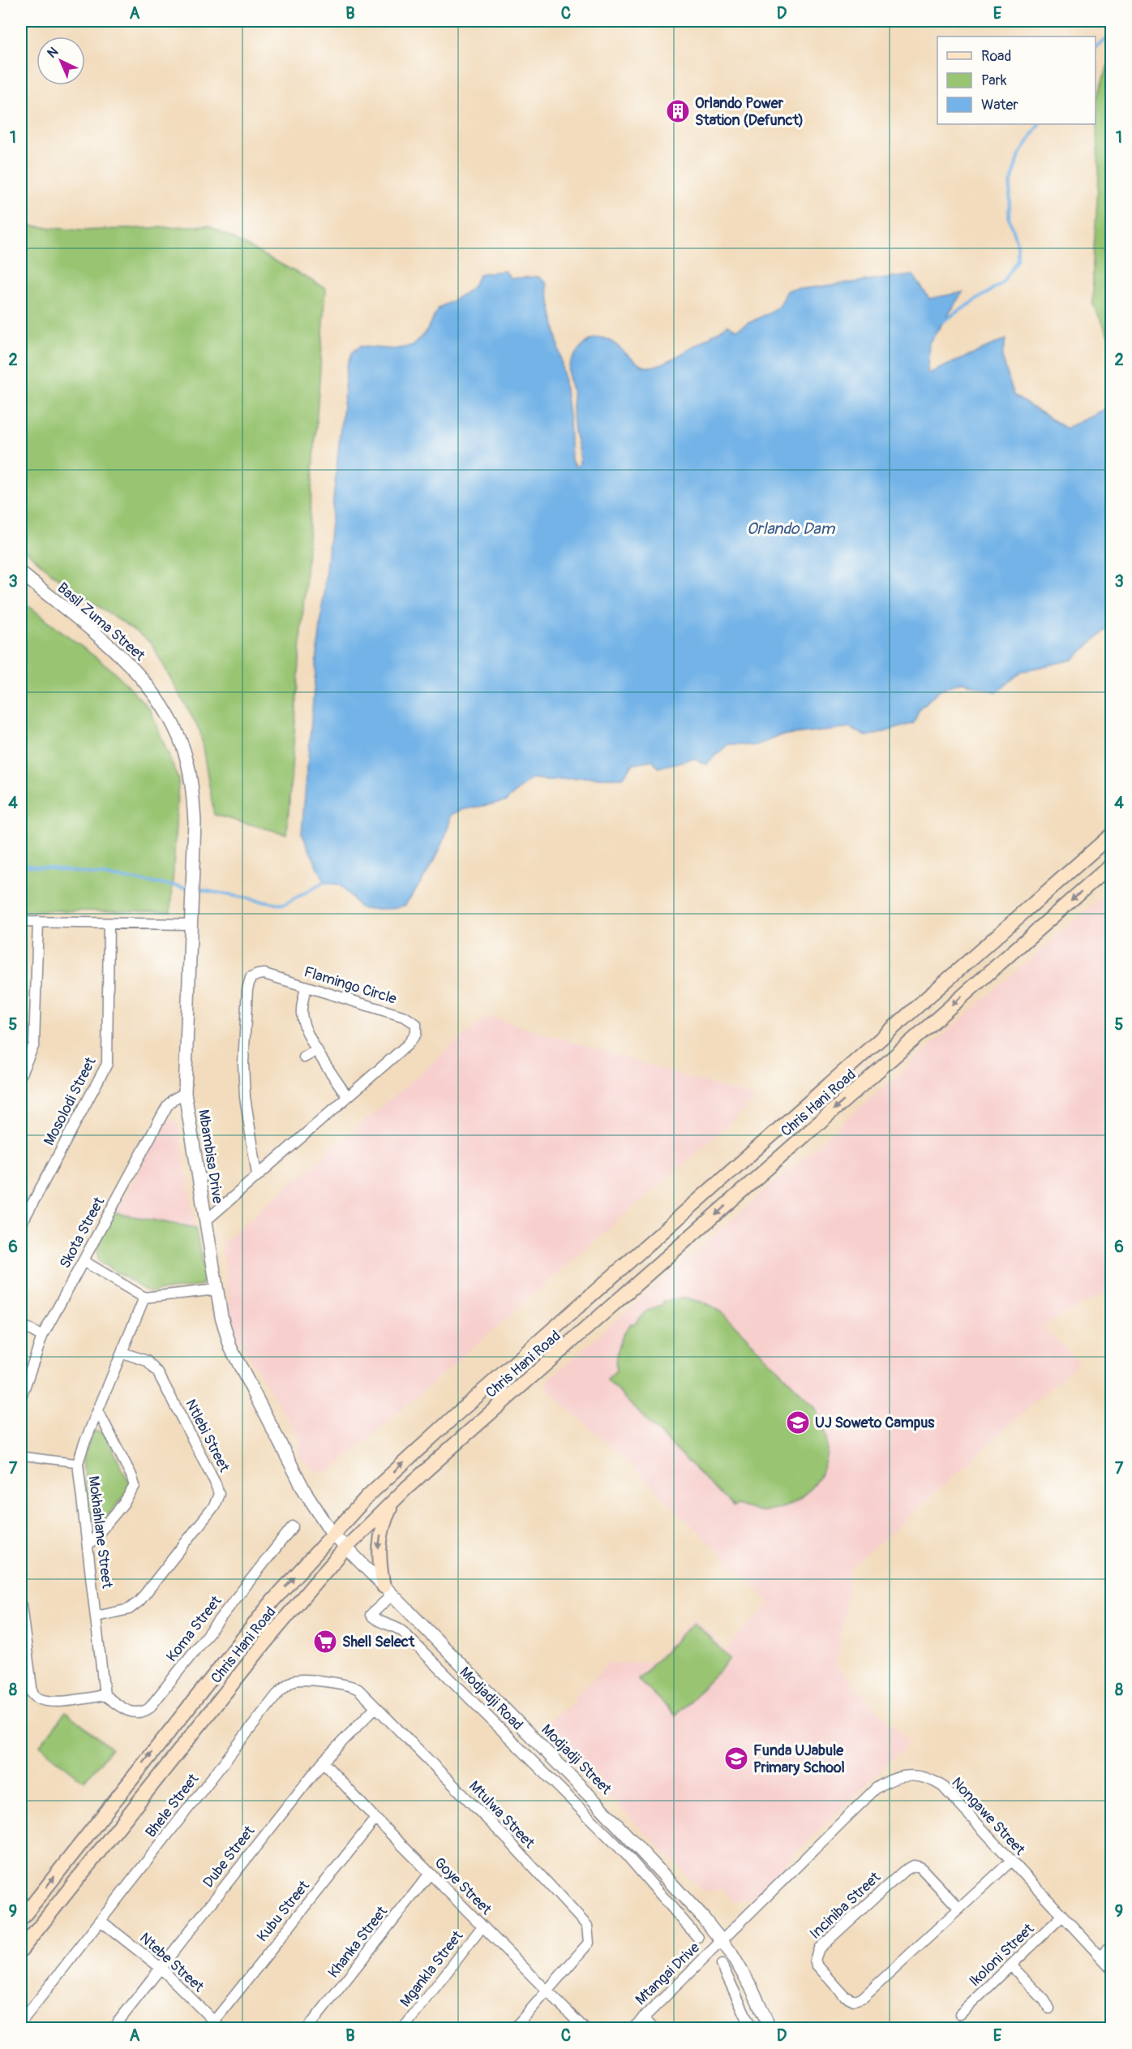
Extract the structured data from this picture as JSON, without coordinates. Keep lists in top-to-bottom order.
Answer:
{
  "streets": {
    "main road": ["Chris Hani Road"],
    "street": [
      "Basil Zuma Street",
      "Flamingo Circle",
      "Mosolodi Street",
      "Mbambisa Drive",
      "Skota Street",
      "Ntlebi Street",
      "Mokhahlane Street",
      "Koma Street",
      "Modjadji Road",
      "Modjadji Street",
      "Bhele Street",
      "Mtulwa Street",
      "Nongawe Street",
      "Dube Street",
      "Goye Street",
      "Inciniba Street",
      "Kubu Street",
      "Khanka Street",
      "Ikoloni Street",
      "Ntebe Street",
      "Mgankla Street",
      "Mtangai Drive"
    ]
  },
  "crossings": [
    ["Basil Zuma Street", "Mbambisa Drive"],
    ["Flamingo Circle", "Mbambisa Drive"],
    ["Chris Hani Road", "Mbambisa Drive"],
    ["Chris Hani Road", "Modjadji Street"],
    ["Mbambisa Drive", "Skota Street"],
    ["Mbambisa Drive", "Modjadji Street"],
    ["Ntlebi Street", "Mokhahlane Street"],
    ["Mokhahlane Street", "Koma Street"],
    ["Modjadji Road", "Modjadji Street"],
    ["Modjadji Street", "Nongawe Street"],
    ["Modjadji Street", "Mtangai Drive"],
    ["Bhele Street", "Mtulwa Street"],
    ["Bhele Street", "Dube Street"],
    ["Bhele Street", "Ntebe Street"],
    ["Mtulwa Street", "Dube Street"],
    ["Mtulwa Street", "Goye Street"],
    ["Nongawe Street", "Inciniba Street"],
    ["Nongawe Street", "Ikoloni Street"],
    ["Nongawe Street", "Mtangai Drive"],
    ["Dube Street", "Goye Street"],
    ["Dube Street", "Ntebe Street"],
    ["Goye Street", "Kubu Street"],
    ["Goye Street", "Khanka Street"],
    ["Goye Street", "Mgankla Street"],
    ["Kubu Street", "Ntebe Street"]
  ],
  "water": ["Orlando Dam"],
  "places": {
    "building": ["Orlando Power Station (Defunct)"],
    "school or university": ["UJ Soweto Campus", "Funda UJabule Primary School"],
    "supermarket": ["Shell Select"]
  },
  "legend": ["Road", "Park", "Water"],
  "north": "top left",
  "grid": {
    "columns": [
      "A",
      "B",
      "C",
      "D",
      "E"
    ],
    "rows": [
      "1",
      "2",
      "3",
      "4",
      "5",
      "6",
      "7",
      "8",
      "9"
    ]
  }
}
